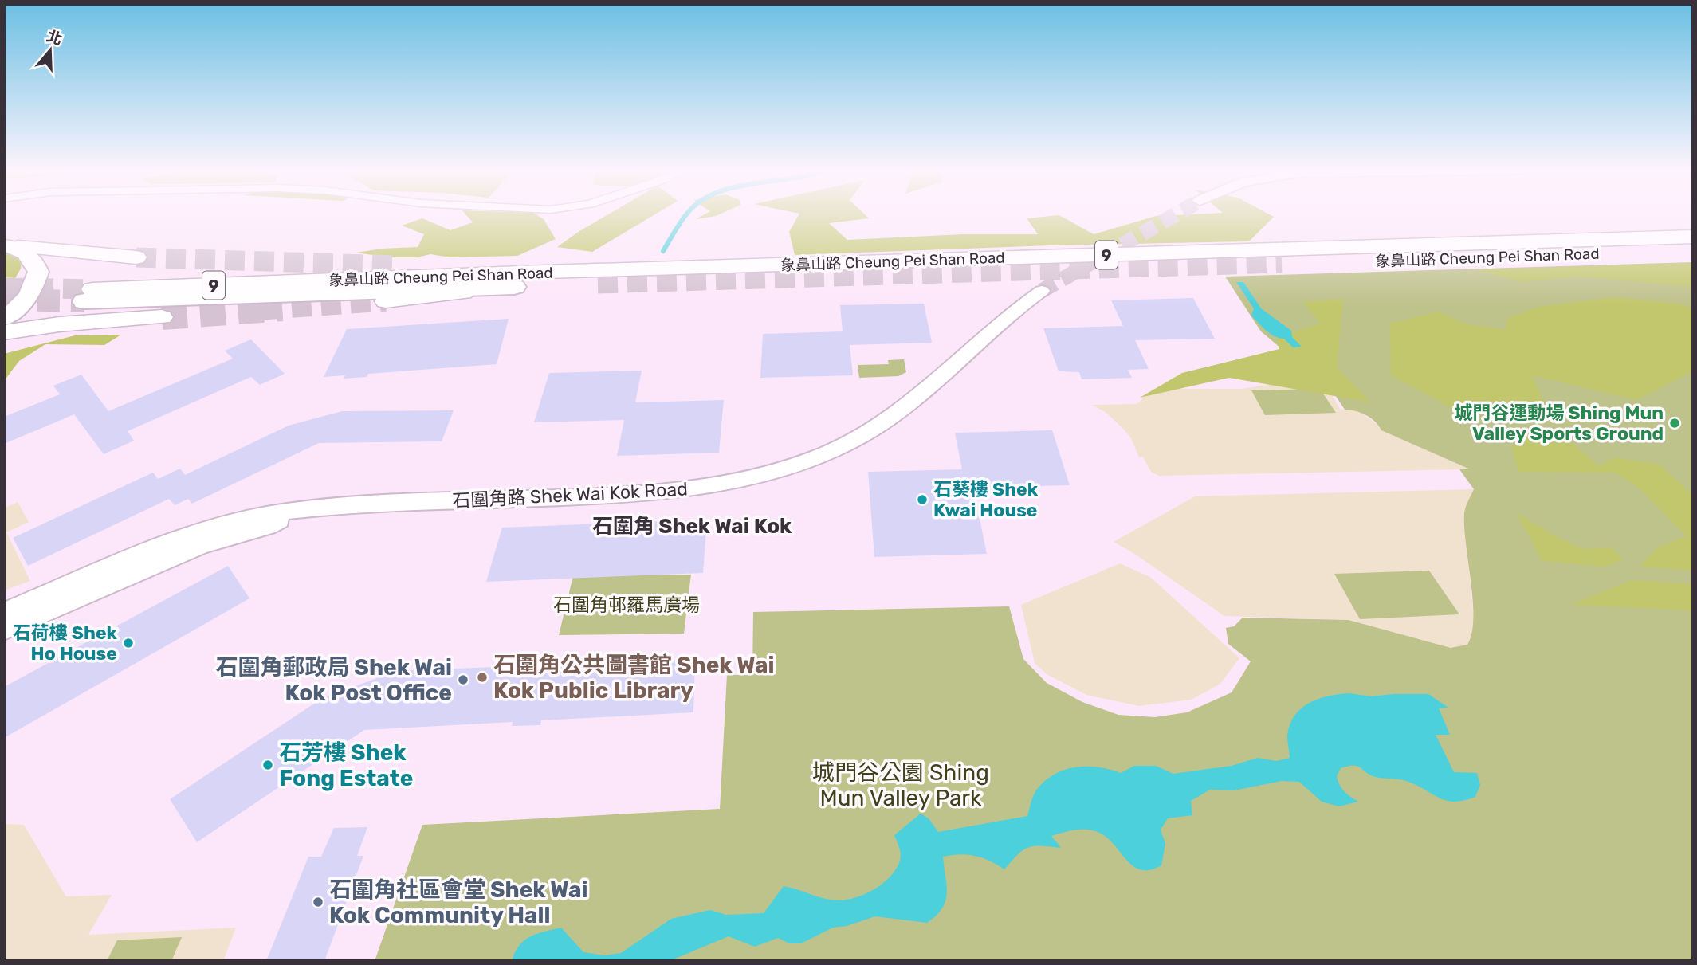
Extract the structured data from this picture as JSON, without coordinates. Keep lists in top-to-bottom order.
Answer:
{
  "streets": {
    "highway": ["9", "象鼻山路 Cheung Pei Shan Road"],
    "street": ["石圍角路 Shek Wai Kok Road"]
  },
  "districts": ["石圍角 Shek Wai Kok"],
  "parks": ["石圍角邨羅馬廣場", "城門谷公園 Shing Mun Valley Park"],
  "places": [
    "城門谷運動場 Shing Mun Valley Sports Ground",
    "石葵樓 Shek Kwai House",
    "石荷樓 Shek Ho House",
    "石圍角公共圖書館 Shek Wai Kok Public Library",
    "石圍角郵政局 Shek Wai Kok Post Office",
    "石芳樓 Shek Fong Estate",
    "石圍角社區會堂 Shek Wai Kok Community Hall"
  ],
  "north": "top"
}
